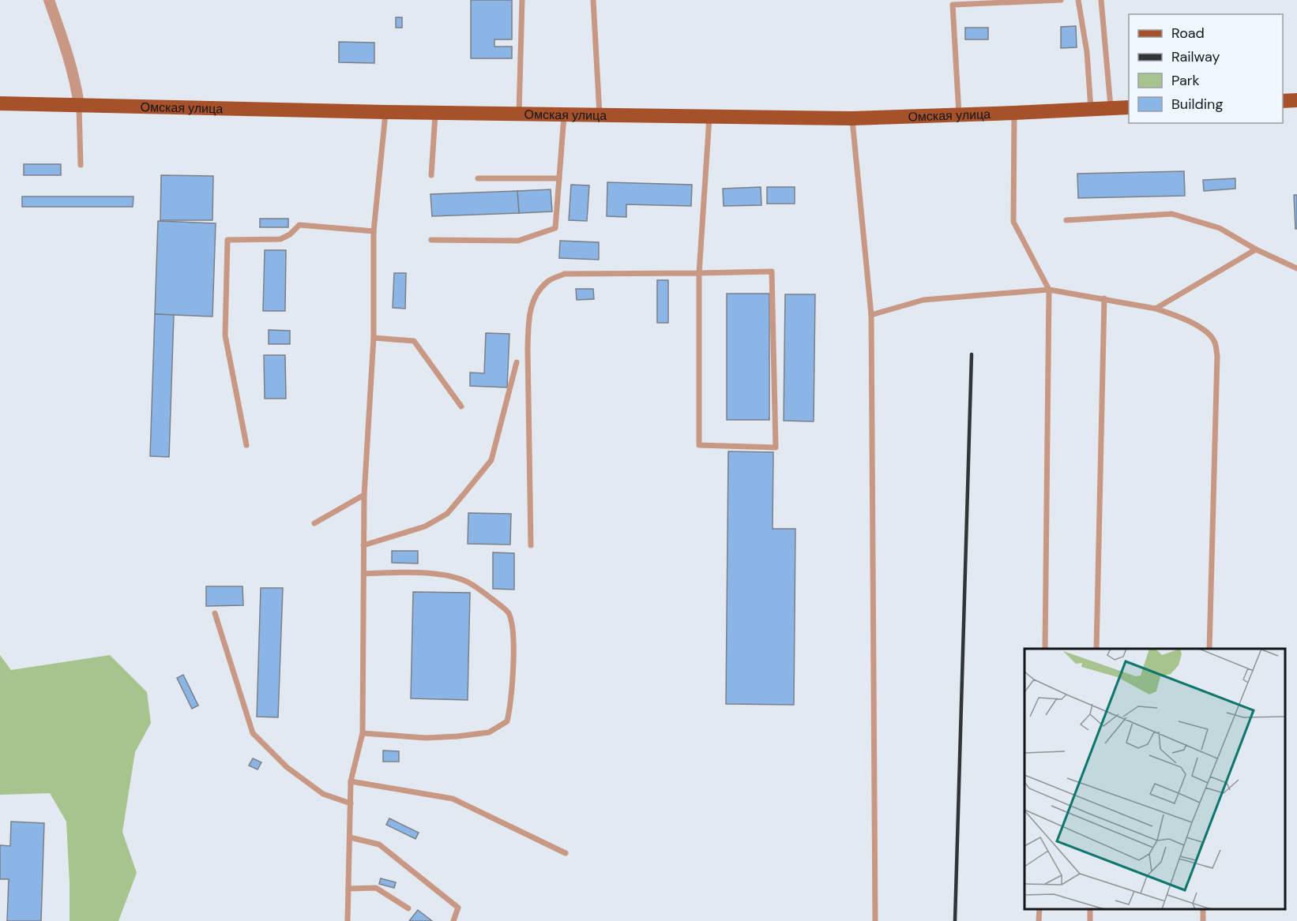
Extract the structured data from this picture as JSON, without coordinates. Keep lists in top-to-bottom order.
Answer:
{
  "streets": {
    "main road": ["Омская улица"]
  },
  "legend": [
    "Road",
    "Railway",
    "Park",
    "Building"
  ]
}
